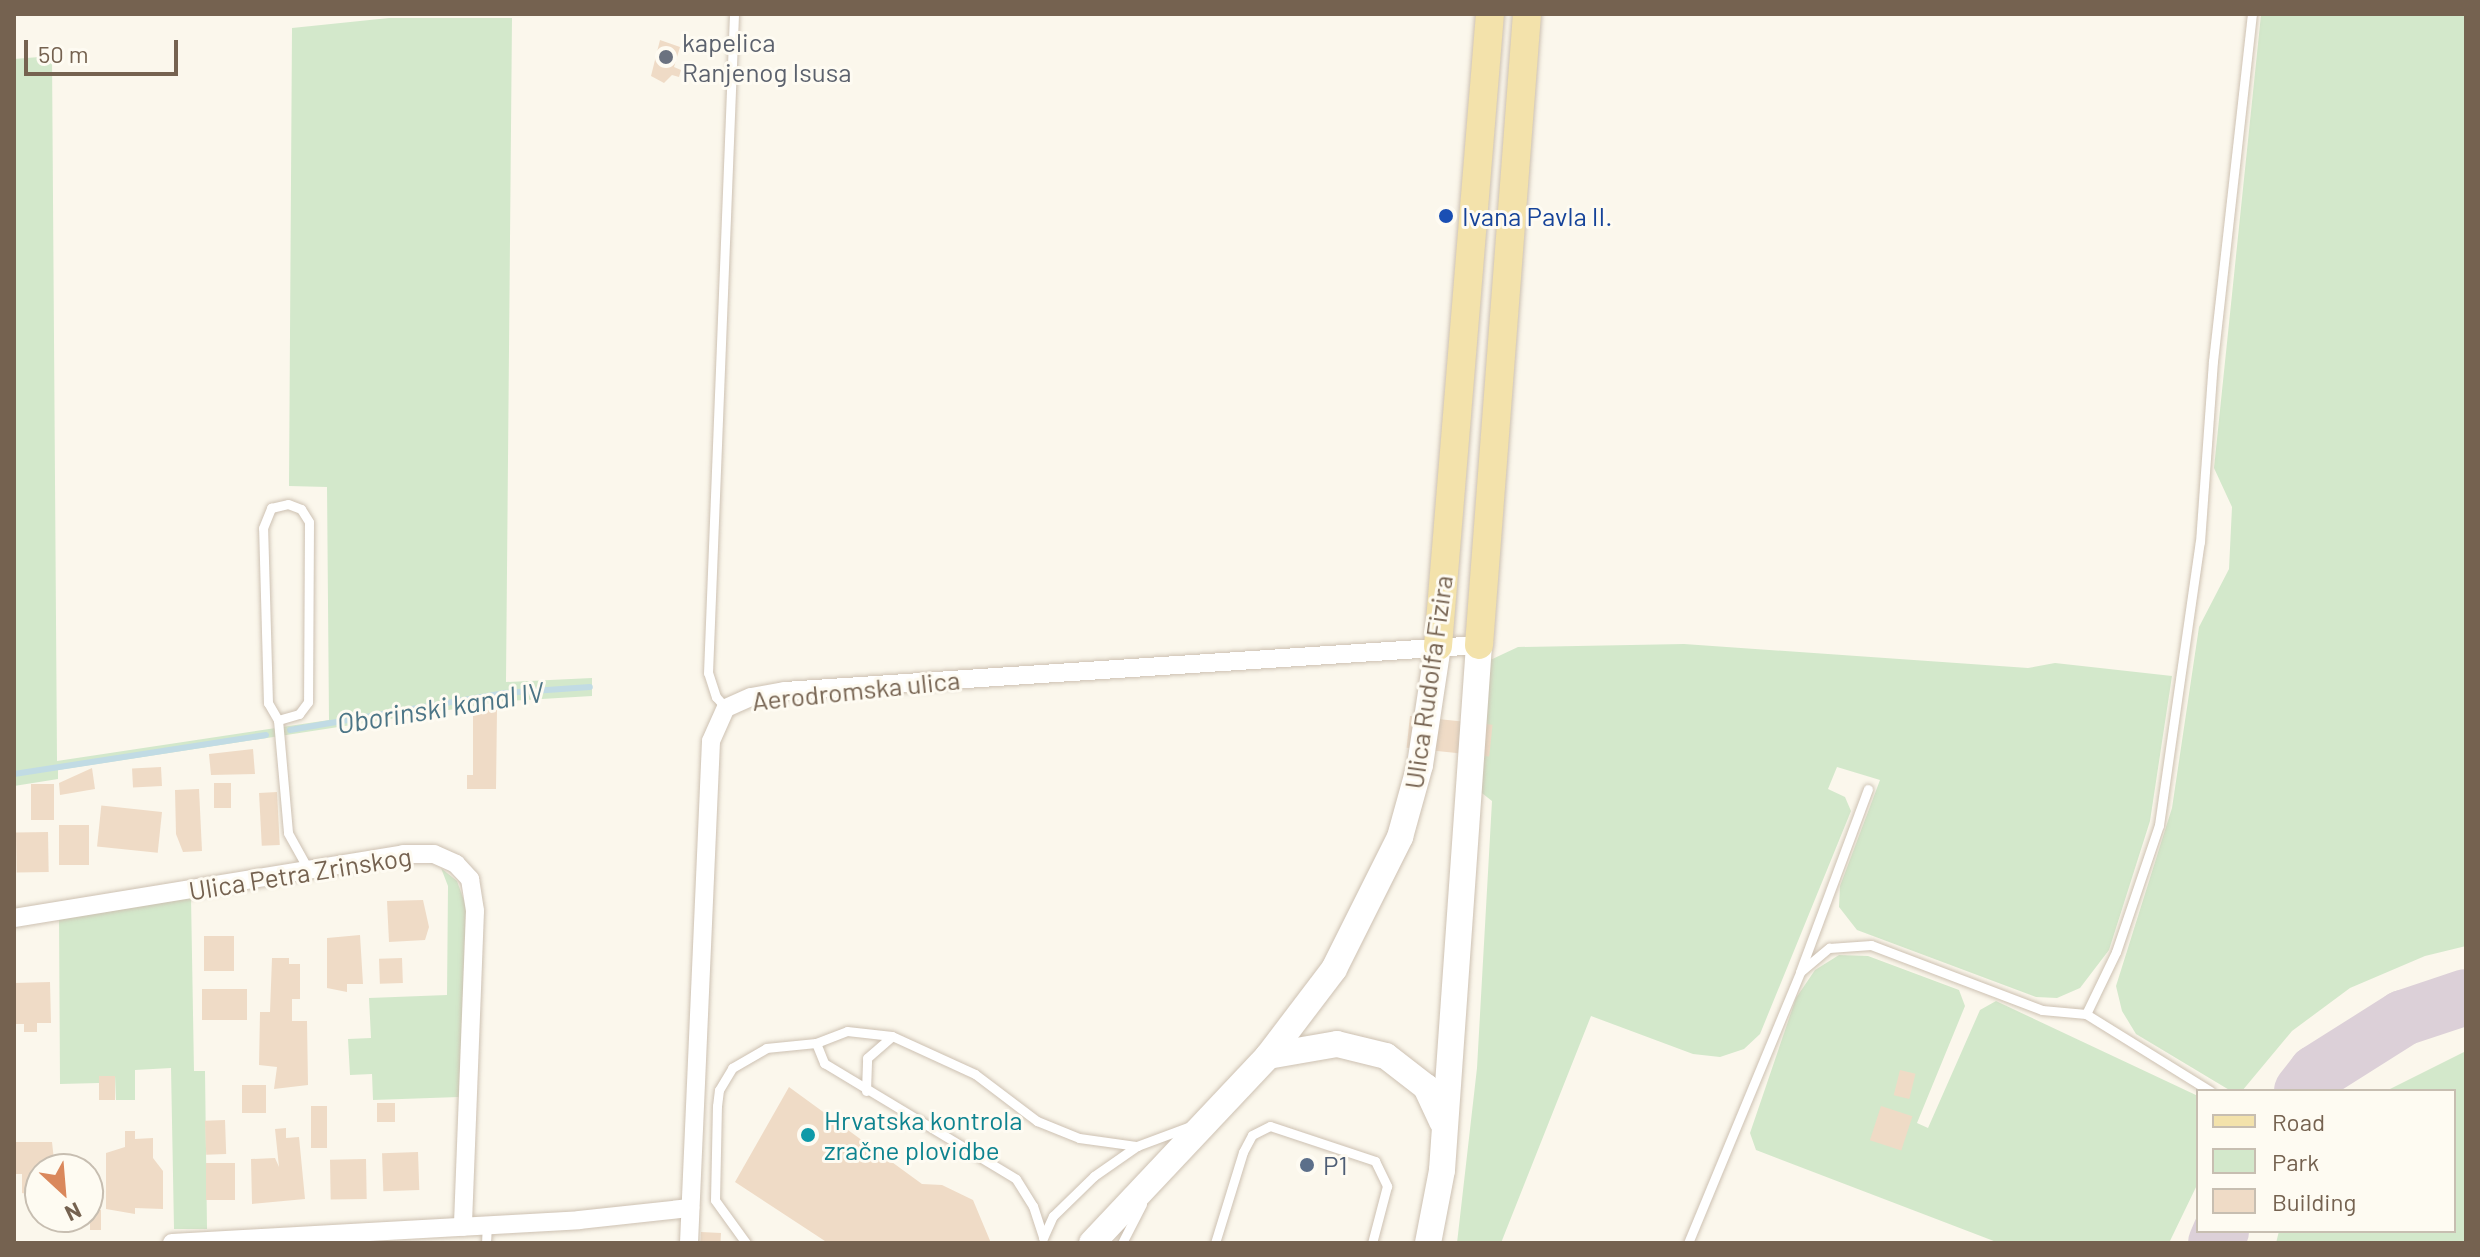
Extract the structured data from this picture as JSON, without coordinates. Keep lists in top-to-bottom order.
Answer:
{
  "streets": {
    "main road": ["Ulica Rudolfa Fizira"],
    "street": ["Aerodromska ulica", "Ulica Petra Zrinskog"]
  },
  "crossings": [
    ["Ulica Rudolfa Fizira", "Aerodromska ulica"]
  ],
  "water": ["Oborinski kanal IV"],
  "places": [
    "kapelica Ranjenog Isusa",
    "Ivana Pavla II.",
    "Hrvatska kontrola zračne plovidbe",
    "P1"
  ],
  "legend": ["Road", "Park", "Building"],
  "scale_bar": "50 m",
  "north": "bottom right"
}
